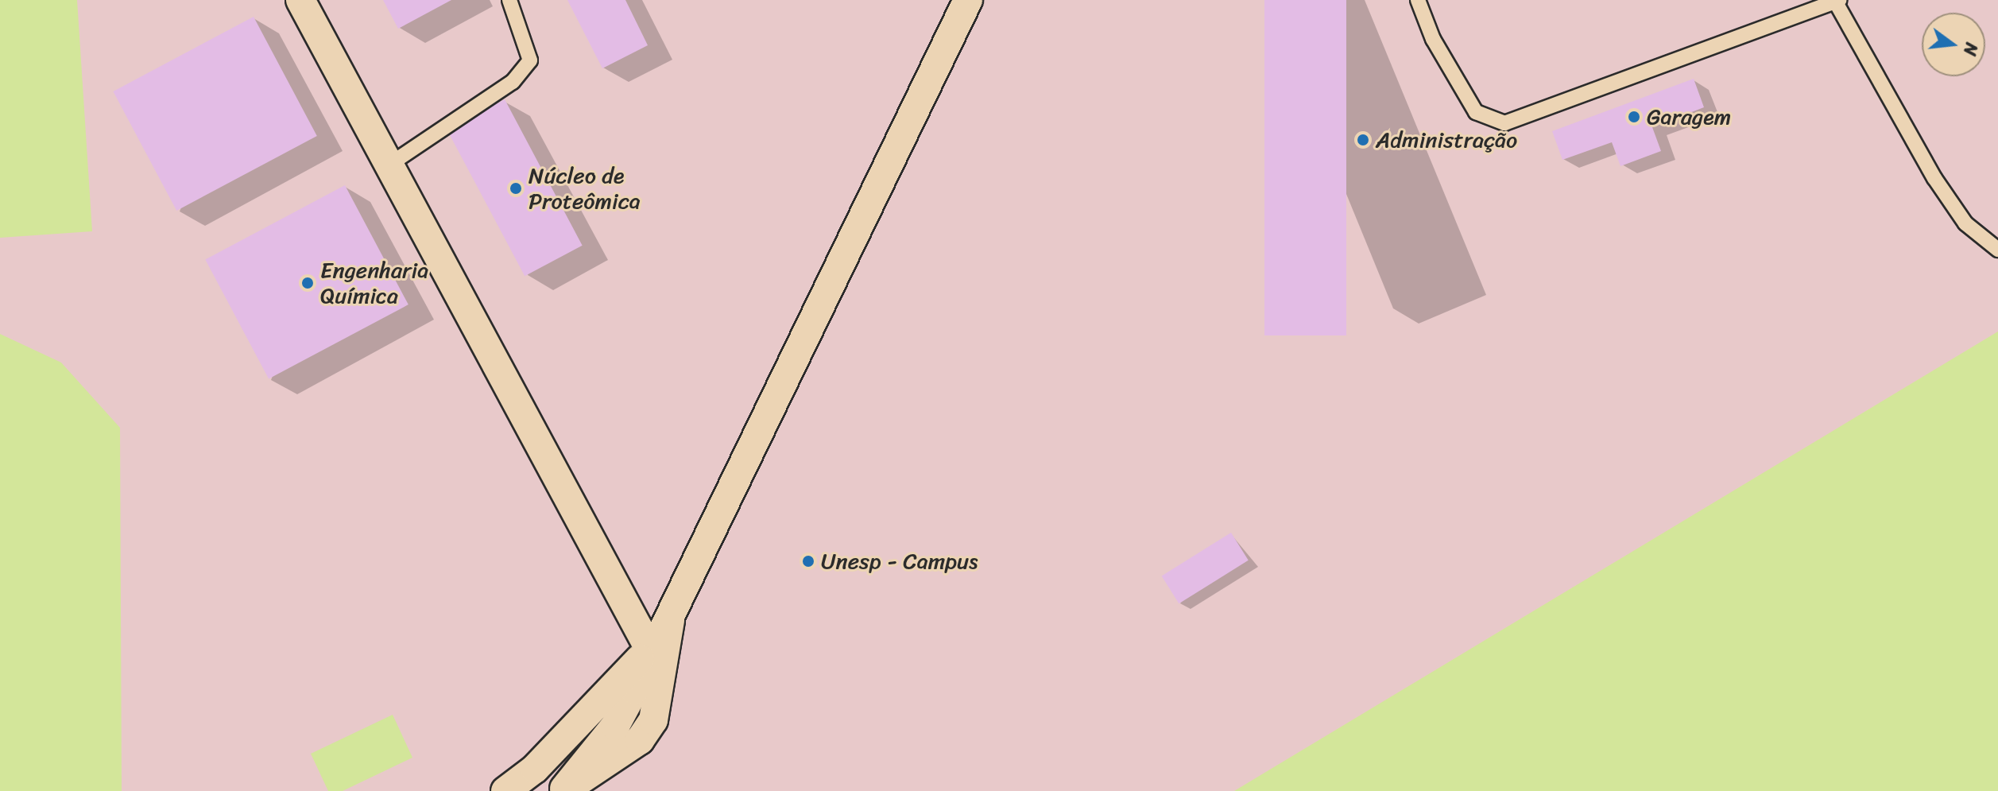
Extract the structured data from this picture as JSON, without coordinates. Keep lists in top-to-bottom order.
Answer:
{
  "places": [
    "Garagem",
    "Administração",
    "Núcleo de Proteômica",
    "Engenharia Química",
    "Unesp - Campus"
  ],
  "north": "right"
}
